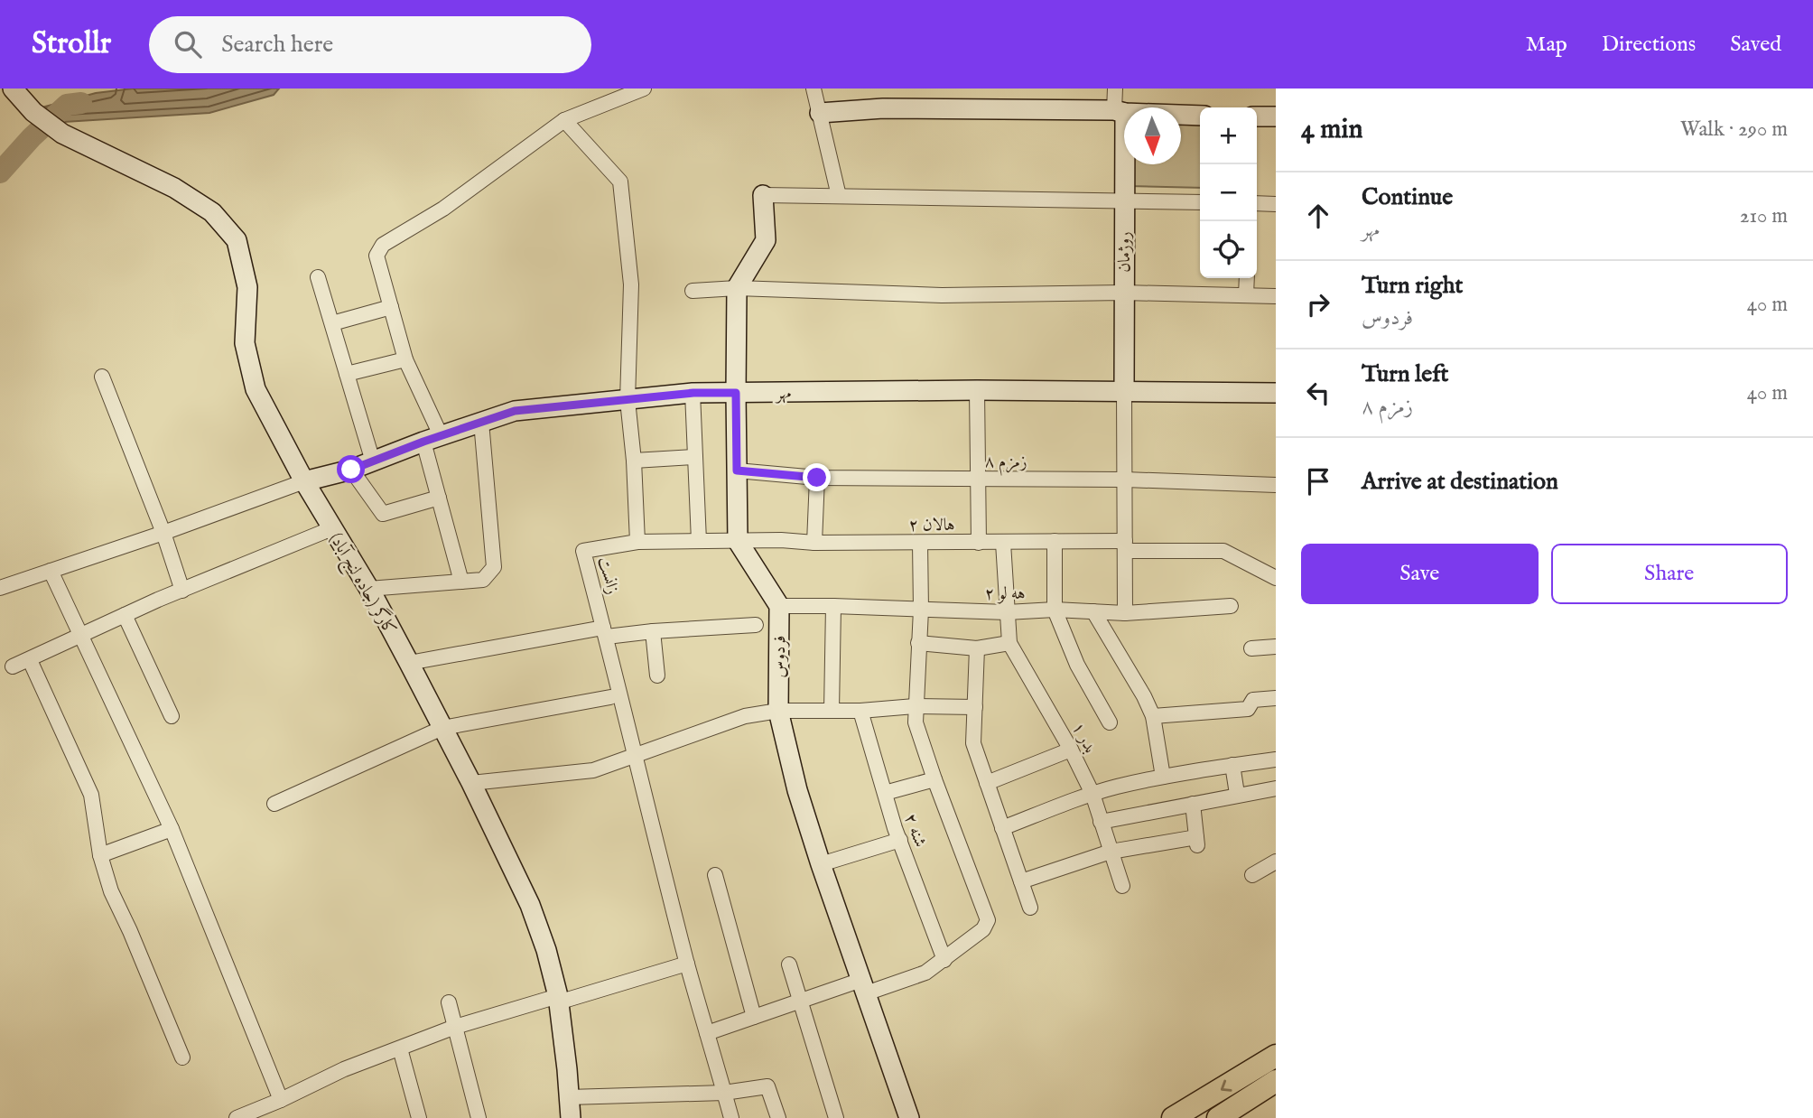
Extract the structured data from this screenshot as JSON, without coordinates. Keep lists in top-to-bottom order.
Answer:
{
  "streets": {
    "street": [
      "روژمان",
      "مهر",
      "زمزم ۸",
      "هالان ۲",
      "زانست",
      "کارگر (جاده لنج آباد)",
      "هه لو ۲",
      "فردوس",
      "بدر ۱",
      "شنه ۲"
    ]
  },
  "crossings": [
    ["روژمان", "مهر"],
    ["مهر", "زانست"],
    ["مهر", "کارگر (جاده لنج آباد)"],
    ["هالان ۲", "زانست"],
    ["هالان ۲", "بدر ۱"],
    ["هه لو ۲", "فردوس"],
    ["هه لو ۲", "بدر ۱"]
  ],
  "north": "bottom",
  "page": {
    "header": "Strollr",
    "search": "Search here",
    "nav": ["Map", "Directions", "Saved"],
    "heading": ["4 min", "Walk · 290 m"],
    "map_buttons": ["+", "−"],
    "list": [
      ["Continue", "مهر", "210 m"],
      ["Turn right", "فردوس", "40 m"],
      ["Turn left", "زمزم ۸", "40 m"],
      "Arrive at destination"
    ],
    "buttons": ["Save", "Share"]
  }
}
